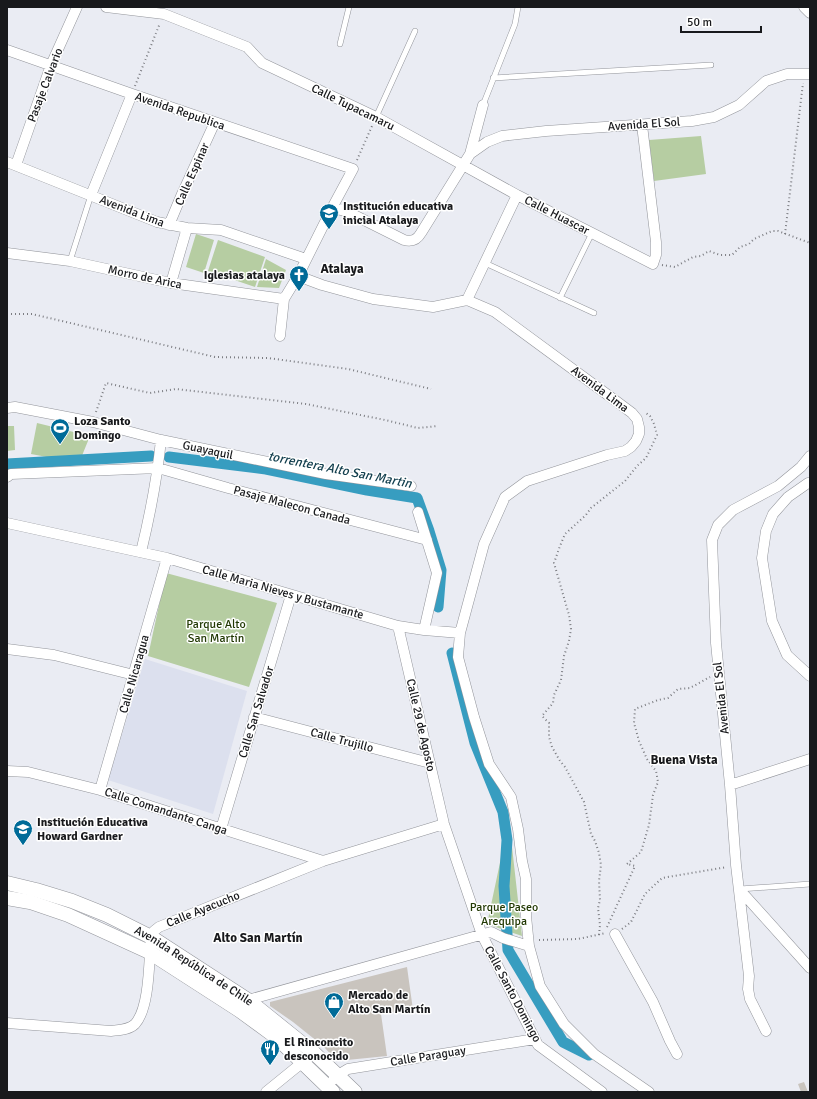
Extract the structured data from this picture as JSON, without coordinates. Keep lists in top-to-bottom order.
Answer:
{
  "streets": {
    "street": [
      "Pasaje Calvario",
      "Calle Tupacamaru",
      "Avenida Republica",
      "Avenida El Sol",
      "Calle Espinar",
      "Avenida Lima",
      "Calle Huascar",
      "Morro de Arica",
      "Guayaquil",
      "Pasaje Malecon Canada",
      "Calle Maria Nieves y Bustamante",
      "Calle Nicaragua",
      "Calle San Salvador",
      "Calle 29 de Agosto",
      "Calle Trujillo",
      "Calle Comandante Canga",
      "Calle Ayacucho",
      "Avenida República de Chile",
      "Calle Santo Domingo",
      "Calle Paraguay"
    ]
  },
  "crossings": [
    ["Pasaje Calvario", "Avenida Republica"],
    ["Pasaje Calvario", "Avenida Lima"],
    ["Calle Tupacamaru", "Calle Huascar"],
    ["Avenida Republica", "Calle Espinar"],
    ["Calle Espinar", "Avenida Lima"],
    ["Avenida Lima", "Calle Maria Nieves y Bustamante"],
    ["Calle Maria Nieves y Bustamante", "Calle Nicaragua"],
    ["Calle Maria Nieves y Bustamante", "Calle San Salvador"],
    ["Calle Maria Nieves y Bustamante", "Calle 29 de Agosto"],
    ["Calle Nicaragua", "Calle Comandante Canga"],
    ["Calle San Salvador", "Calle Trujillo"],
    ["Calle San Salvador", "Calle Comandante Canga"],
    ["Calle 29 de Agosto", "Calle Trujillo"],
    ["Calle 29 de Agosto", "Calle Ayacucho"],
    ["Calle 29 de Agosto", "Calle Santo Domingo"],
    ["Calle Comandante Canga", "Calle Ayacucho"],
    ["Calle Ayacucho", "Avenida República de Chile"],
    ["Calle Ayacucho", "Calle Santo Domingo"],
    ["Avenida República de Chile", "Calle Paraguay"],
    ["Calle Santo Domingo", "Calle Paraguay"]
  ],
  "districts": ["Atalaya", "Buena Vista", "Alto San Martín"],
  "water": ["torrentera Alto San Martin"],
  "parks": ["Parque Alto San Martín", "Parque Paseo Arequipa"],
  "places": {
    "school or university": ["Institución educativa inicial Atalaya", "Institución Educativa Howard Gardner"],
    "church": ["Iglesias atalaya"],
    "sports": ["Loza Santo Domingo"],
    "shop": ["Mercado de Alto San Martín"],
    "restaurant": ["El Rinconcito desconocido"]
  },
  "scale_bar": "50 m"
}
